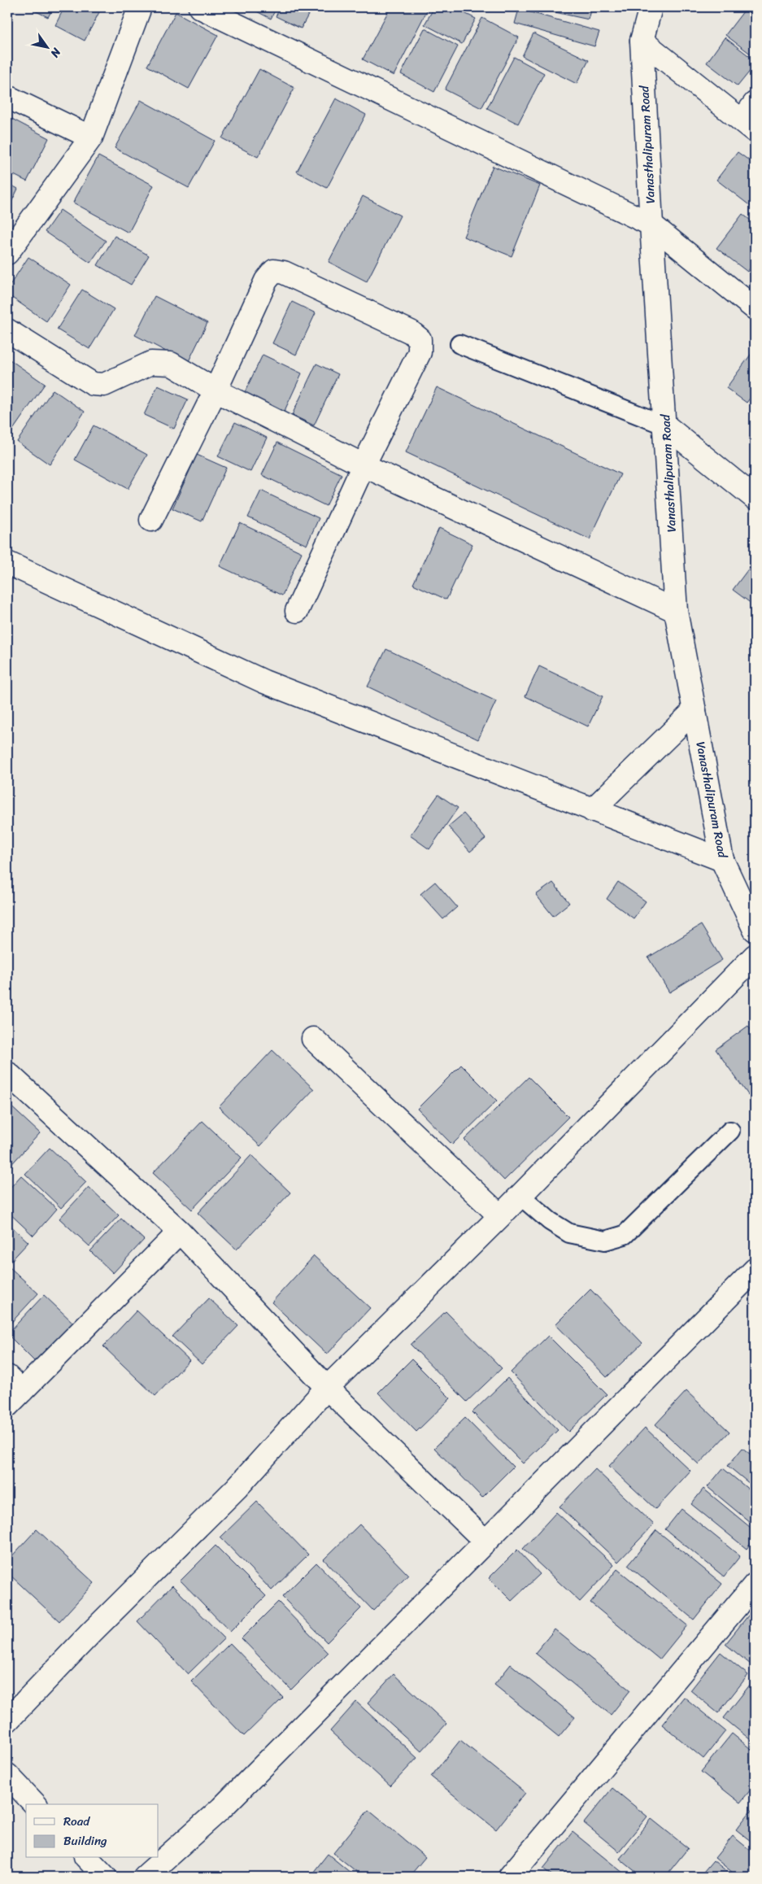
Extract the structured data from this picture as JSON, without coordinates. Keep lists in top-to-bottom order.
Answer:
{
  "streets": {
    "street": ["Vanasthalipuram Road"]
  },
  "legend": ["Road", "Building"],
  "north": "bottom right"
}
